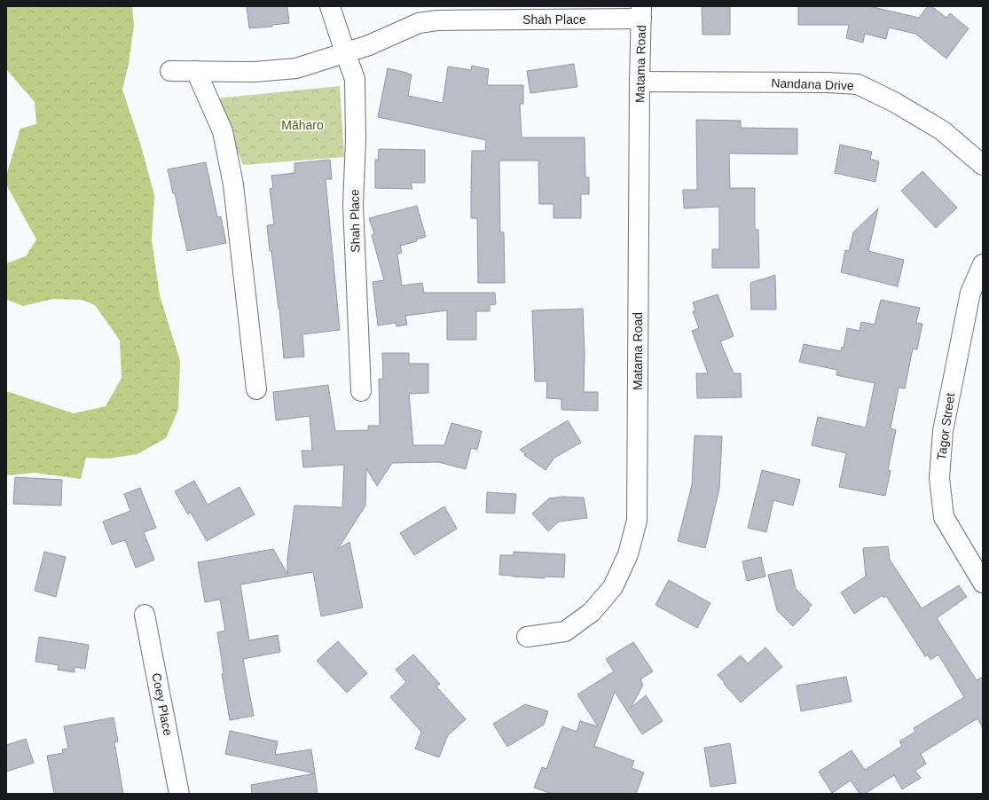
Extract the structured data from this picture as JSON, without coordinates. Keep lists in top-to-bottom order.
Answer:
{
  "streets": {
    "street": [
      "Shah Place",
      "Matama Road",
      "Nandana Drive",
      "Tagor Street",
      "Coey Place"
    ]
  },
  "crossings": [
    ["Shah Place", "Matama Road"],
    ["Matama Road", "Nandana Drive"]
  ],
  "parks": ["Māharo"]
}
